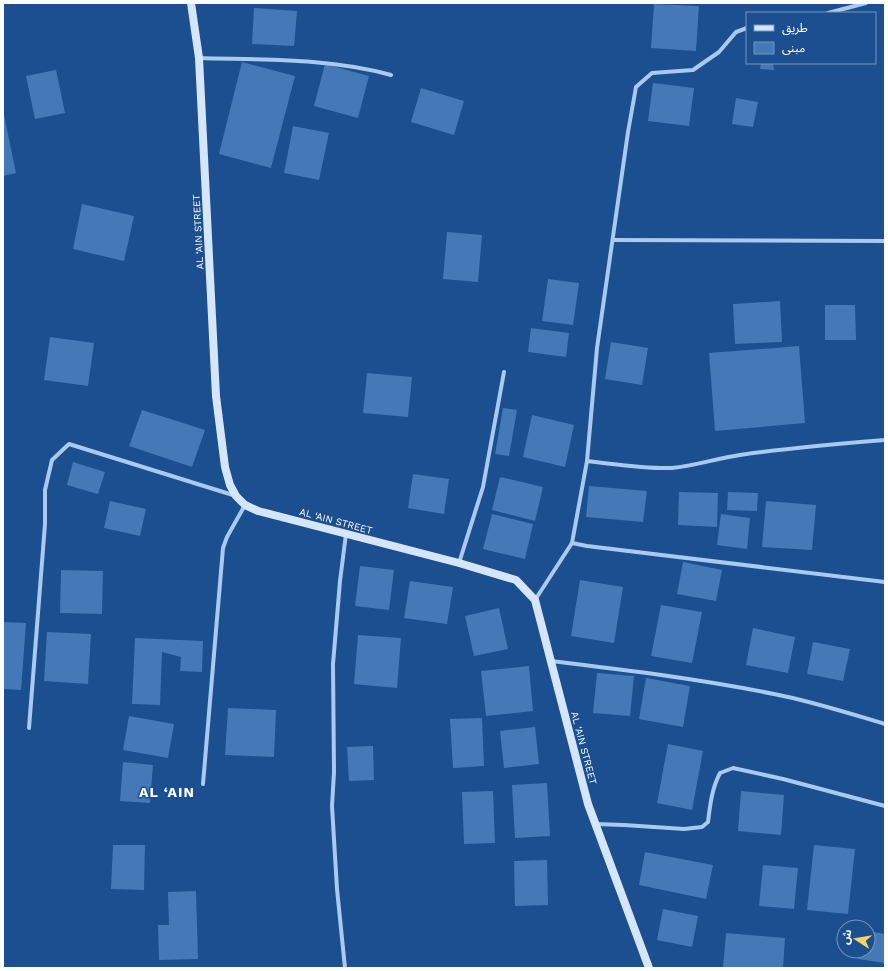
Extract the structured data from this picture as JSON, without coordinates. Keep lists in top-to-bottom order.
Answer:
{
  "streets": {
    "street": ["AL ‘AIN STREET"]
  },
  "districts": ["AL ‘AIN"],
  "legend": ["طريق", "مبنى"],
  "north": "left"
}
